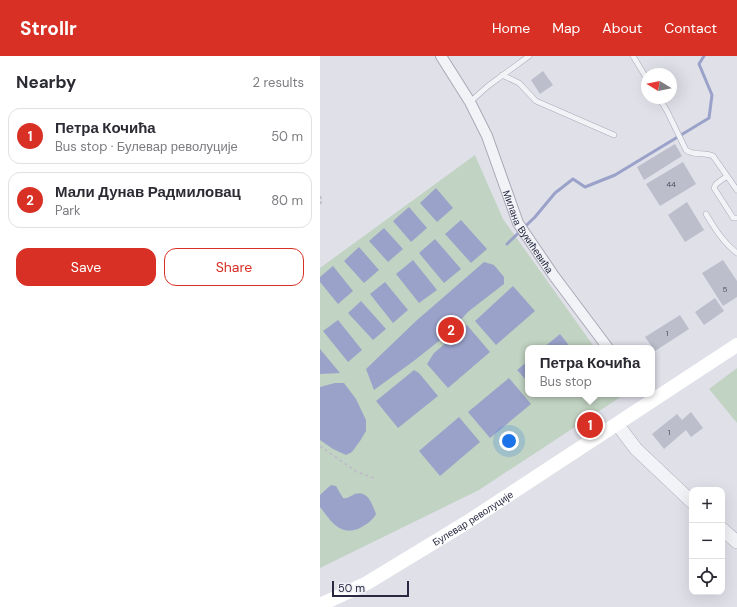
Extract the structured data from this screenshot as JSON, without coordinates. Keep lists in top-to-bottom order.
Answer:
{
  "streets": {
    "main road": ["Булевар револуције"],
    "street": ["Милана Вукићевића"]
  },
  "house_numbers": [
    "44",
    "5",
    "1",
    "1"
  ],
  "scale_bar": "50 m",
  "north": "left",
  "page": {
    "header": "Strollr",
    "nav": [
      "Home",
      "Map",
      "About",
      "Contact"
    ],
    "heading": ["Nearby", "2 results"],
    "list": [
      {
        "mark": "1",
        "name": "Петра Кочића",
        "note": "Bus stop · Булевар револуције",
        "value": "50 m"
      },
      {
        "mark": "2",
        "name": "Мали Дунав Радмиловац",
        "note": "Park",
        "value": "80 m"
      }
    ],
    "buttons": ["Save", "Share"],
    "pins": ["2", "1"],
    "popup": ["Петра Кочића", "Bus stop"],
    "map_buttons": ["+", "−"],
    "scale": "50 m"
  }
}
